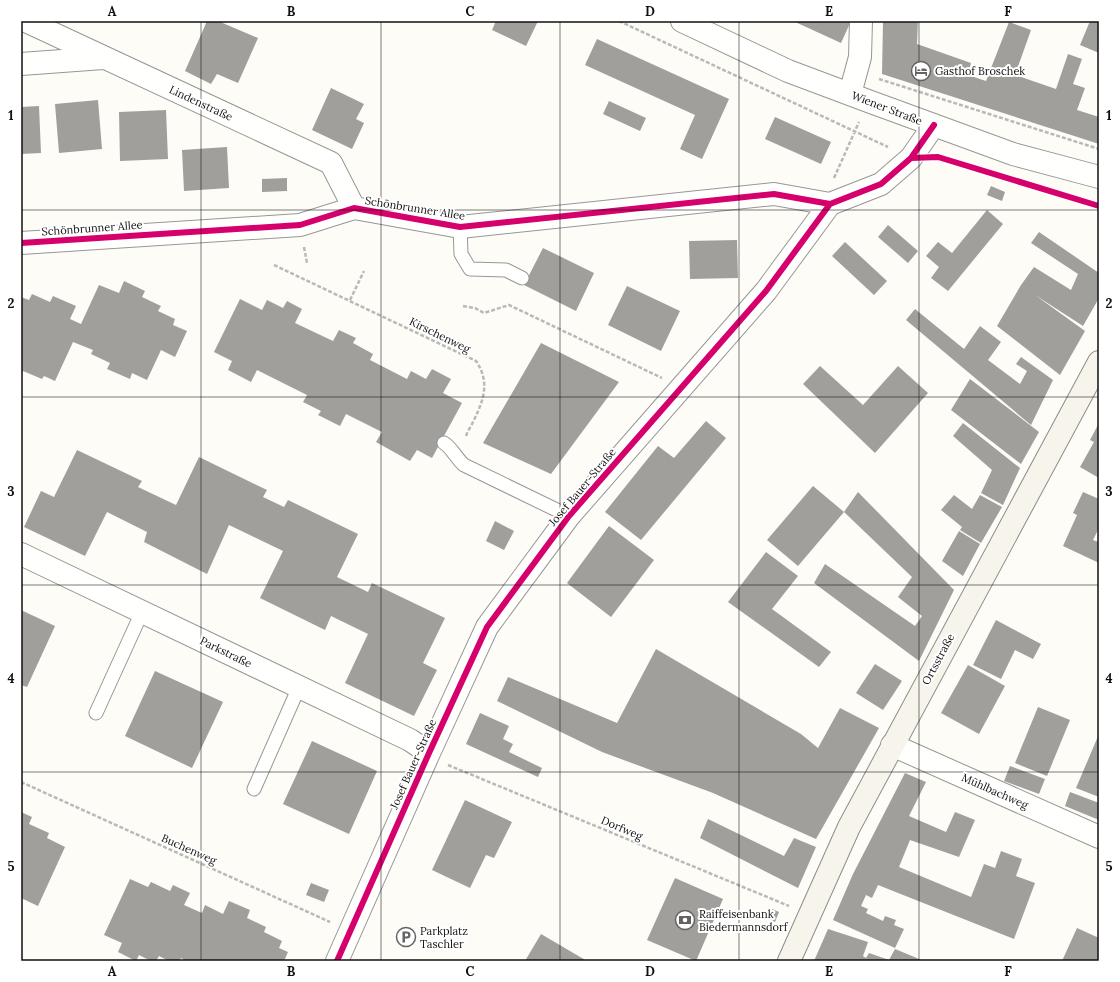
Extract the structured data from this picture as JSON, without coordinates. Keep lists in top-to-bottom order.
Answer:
{
  "streets": {
    "street": [
      "Lindenstraße",
      "Wiener Straße",
      "Schönbrunner Allee",
      "Josef Bauer-Straße",
      "Parkstraße",
      "Ortsstraße",
      "Mühlbachweg"
    ],
    "path": ["Kirschenweg", "Dorfweg", "Buchenweg"]
  },
  "crossings": [
    ["Lindenstraße", "Schönbrunner Allee"],
    ["Schönbrunner Allee", "Josef Bauer-Straße"],
    ["Josef Bauer-Straße", "Parkstraße"],
    ["Josef Bauer-Straße", "Dorfweg"],
    ["Josef Bauer-Straße", "Buchenweg"],
    ["Parkstraße", "Dorfweg"],
    ["Ortsstraße", "Mühlbachweg"],
    ["Ortsstraße", "Dorfweg"]
  ],
  "places": {
    "hotel": ["Gasthof Broschek"],
    "bank": ["Raiffeisenbank Biedermannsdorf"],
    "parking": ["Parkplatz Taschler"]
  },
  "grid": {
    "columns": [
      "A",
      "B",
      "C",
      "D",
      "E",
      "F"
    ],
    "rows": [
      "1",
      "2",
      "3",
      "4",
      "5"
    ]
  }
}
